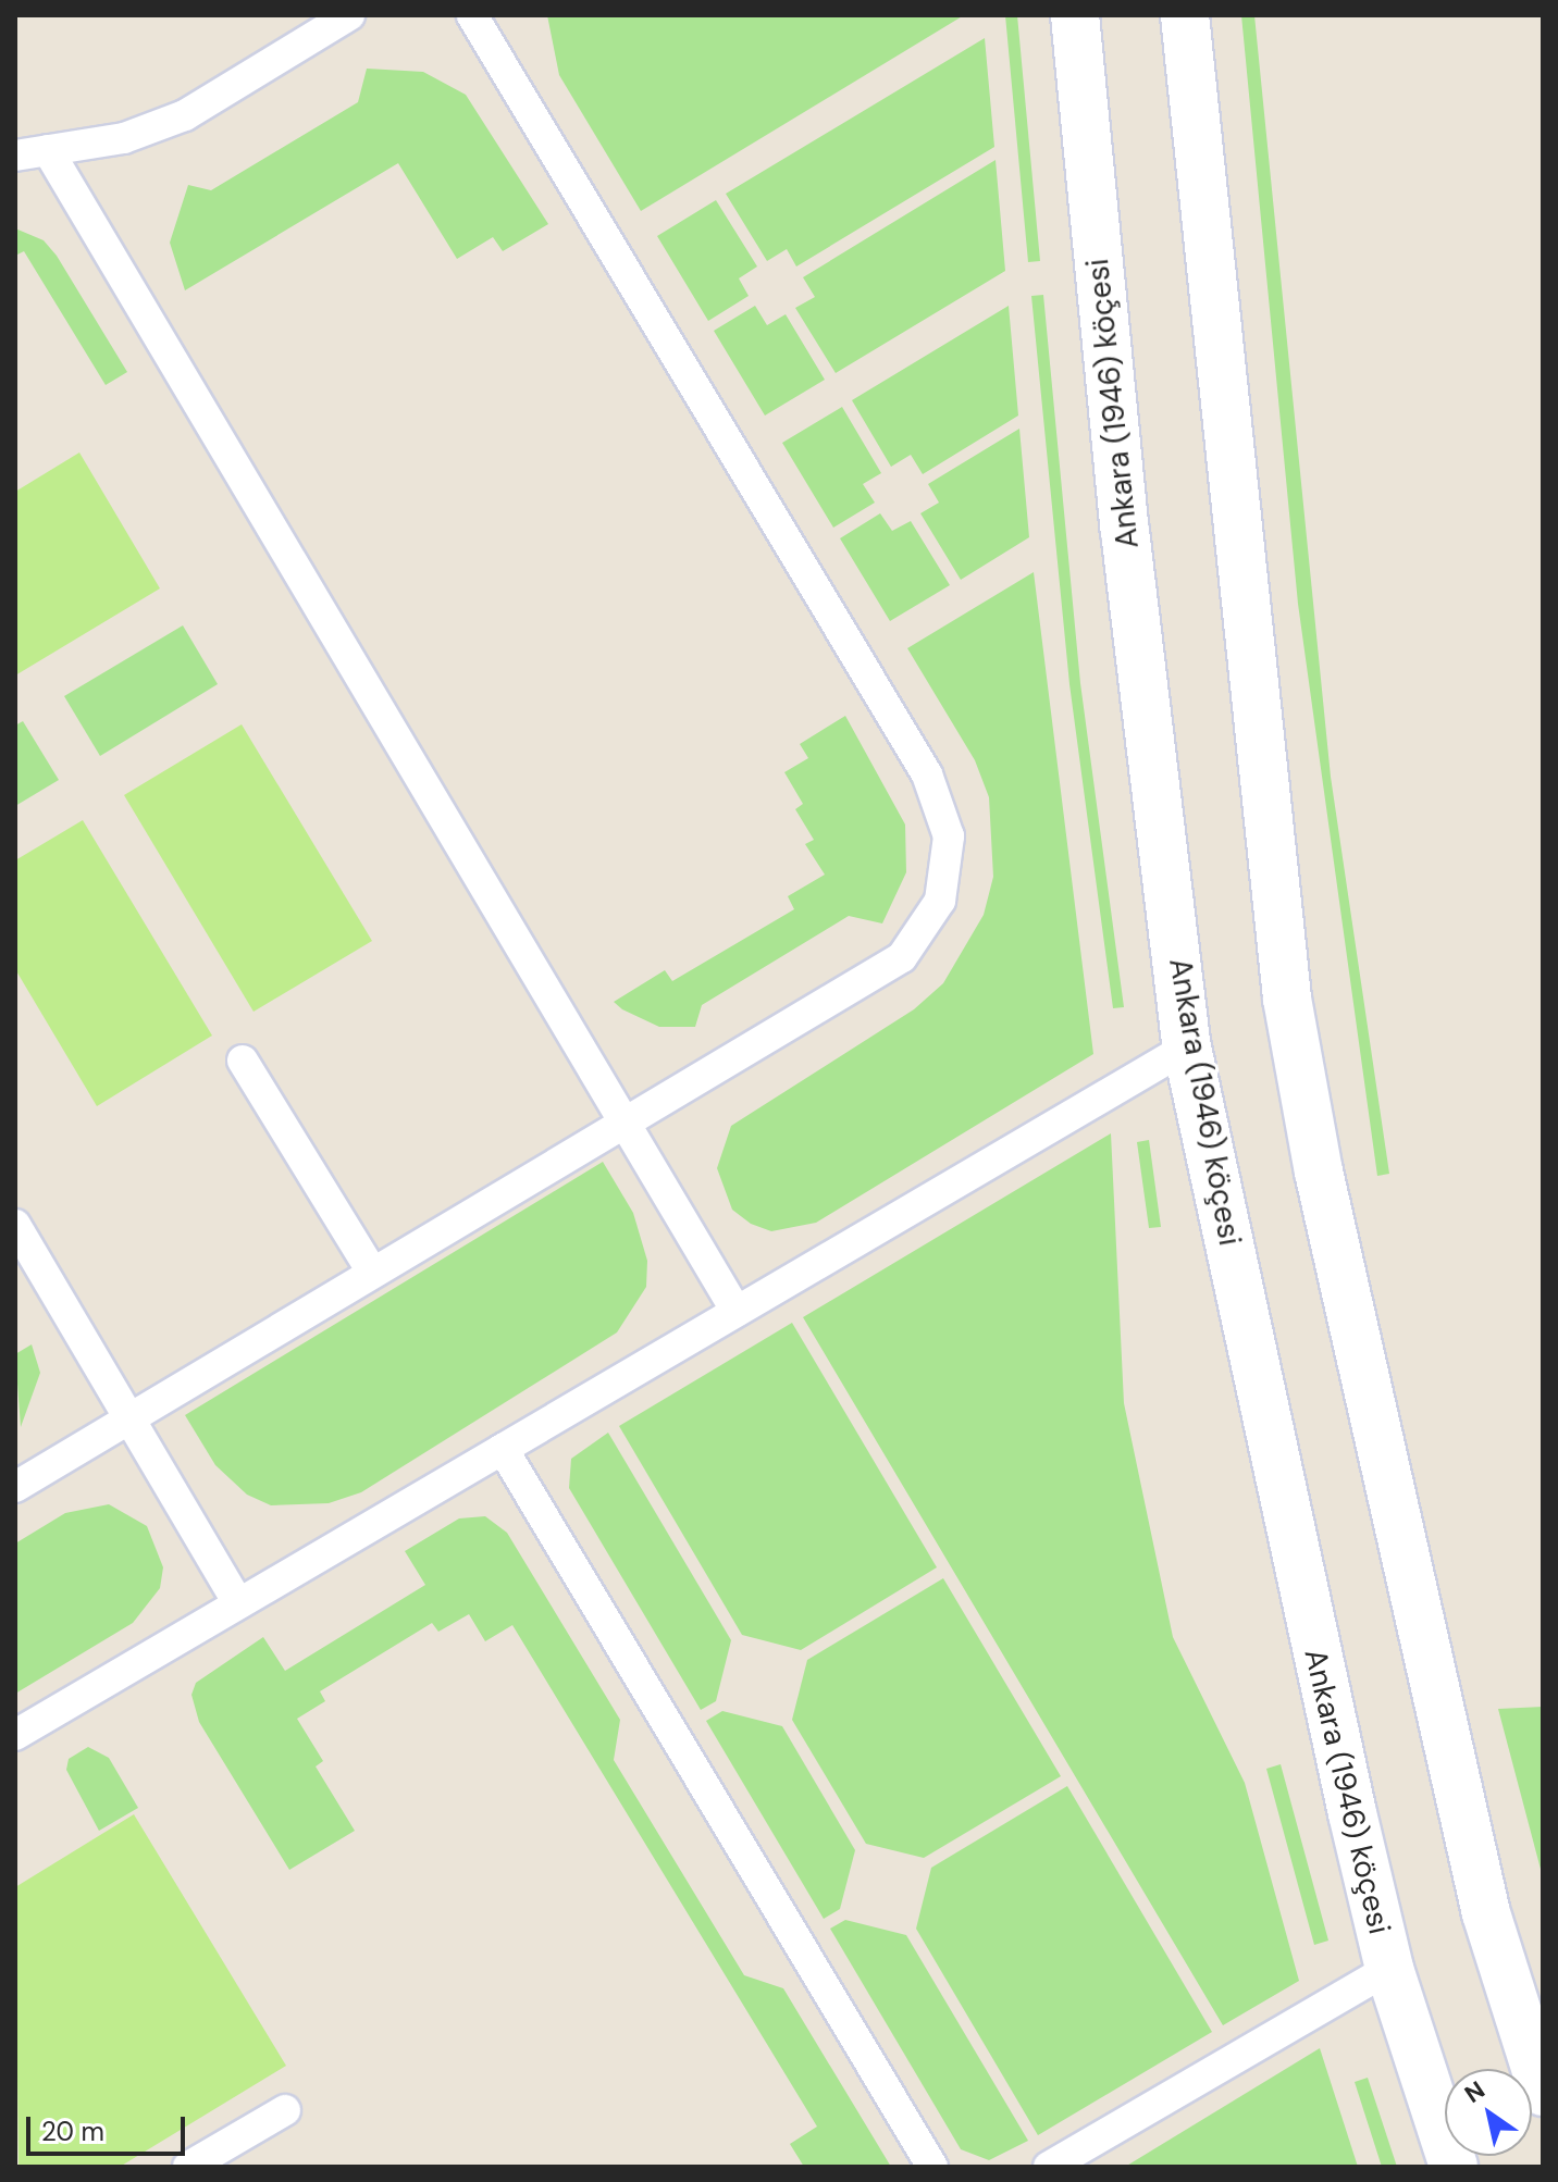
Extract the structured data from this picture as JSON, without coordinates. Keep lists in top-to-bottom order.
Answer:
{
  "streets": {
    "main road": ["Ankara (1946) köçesi"]
  },
  "scale_bar": "20 m",
  "north": "top left"
}
